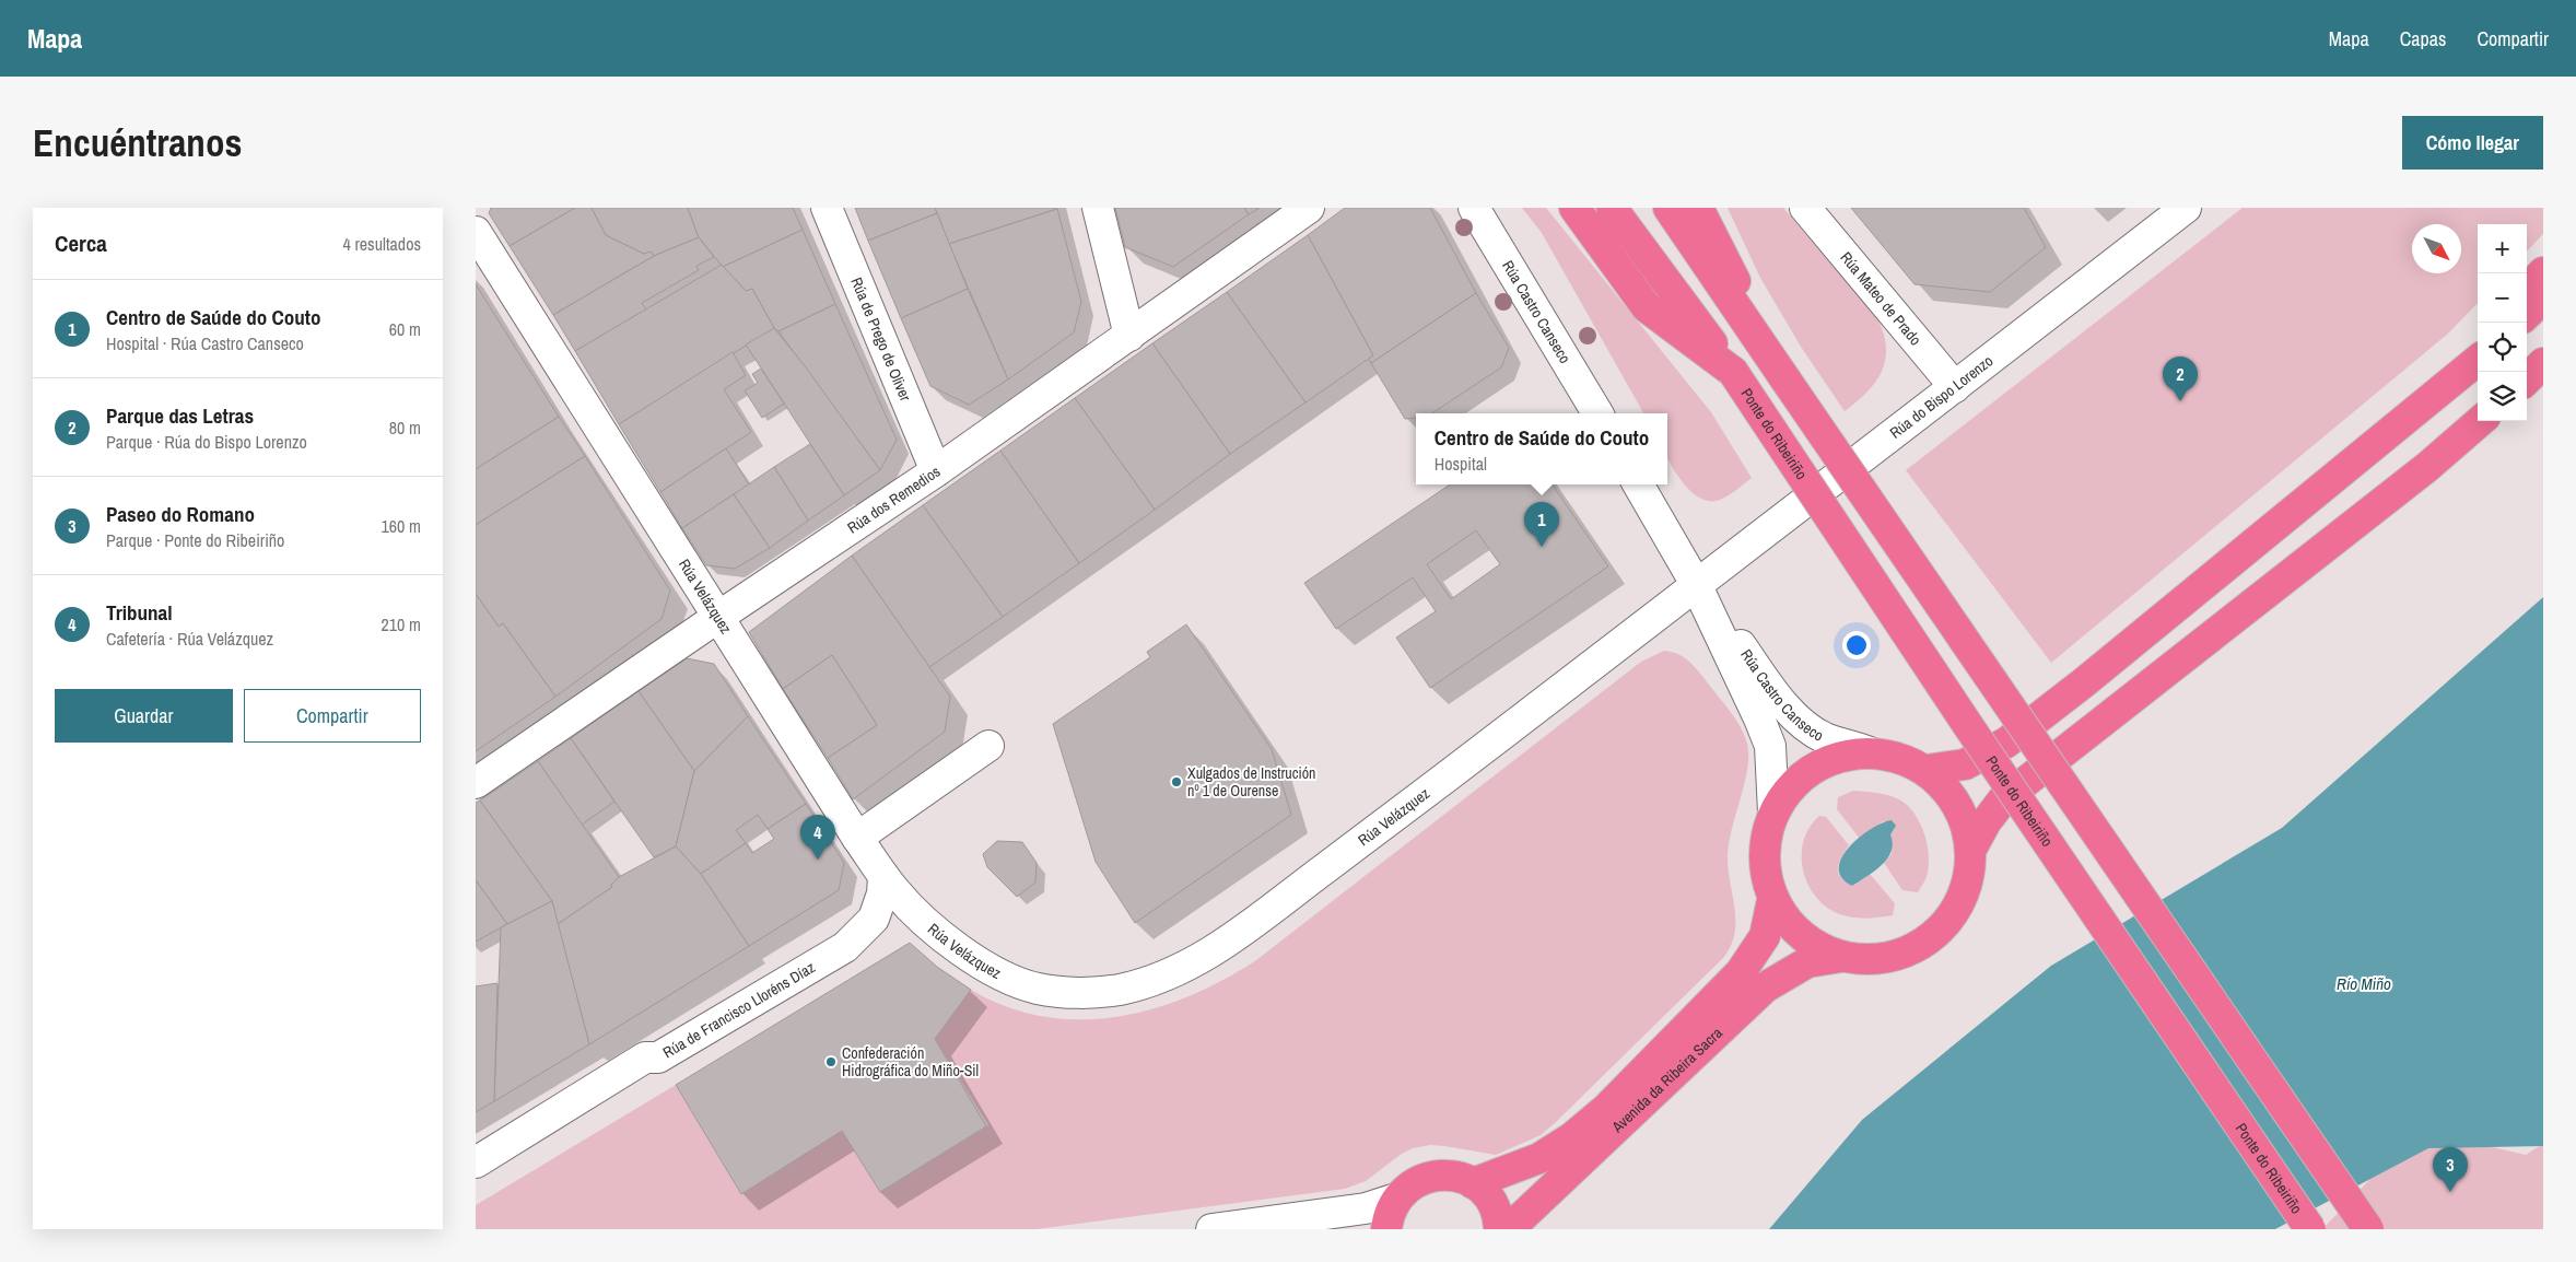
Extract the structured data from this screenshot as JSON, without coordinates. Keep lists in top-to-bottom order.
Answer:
{
  "streets": {
    "highway": ["Ponte do Ribeiriño", "Avenida da Ribeira Sacra"],
    "street": [
      "Rúa Mateo de Prado",
      "Rúa Castro Canseco",
      "Rúa de Prego de Oliver",
      "Rúa do Bispo Lorenzo",
      "Rúa dos Remedios",
      "Rúa Velázquez",
      "Rúa de Francisco Lloréns Díaz"
    ]
  },
  "crossings": [
    ["Rúa Mateo de Prado", "Rúa do Bispo Lorenzo"],
    ["Rúa Castro Canseco", "Rúa do Bispo Lorenzo"],
    ["Rúa Castro Canseco", "Rúa Velázquez"],
    ["Rúa de Prego de Oliver", "Rúa dos Remedios"],
    ["Rúa do Bispo Lorenzo", "Rúa Velázquez"],
    ["Rúa dos Remedios", "Rúa Velázquez"],
    ["Rúa Velázquez", "Rúa de Francisco Lloréns Díaz"]
  ],
  "water": ["Río Miño"],
  "places": ["Xulgados de Instrución nº 1 de Ourense", "Confederación Hidrográfica do Miño-Sil"],
  "north": "bottom right",
  "page": {
    "header": "Mapa",
    "nav": ["Mapa", "Capas", "Compartir"],
    "buttons": [
      "Cómo llegar",
      ["Guardar", "Compartir"]
    ],
    "title": "Encuéntranos",
    "heading": ["Cerca", "4 resultados"],
    "map_buttons": ["+", "−"],
    "list": [
      {
        "mark": "1",
        "name": "Centro de Saúde do Couto",
        "note": "Hospital · Rúa Castro Canseco",
        "value": "60 m"
      },
      {
        "mark": "2",
        "name": "Parque das Letras",
        "note": "Parque · Rúa do Bispo Lorenzo",
        "value": "80 m"
      },
      {
        "mark": "3",
        "name": "Paseo do Romano",
        "note": "Parque · Ponte do Ribeiriño",
        "value": "160 m"
      },
      {
        "mark": "4",
        "name": "Tribunal",
        "note": "Cafetería · Rúa Velázquez",
        "value": "210 m"
      }
    ],
    "pins": [
      "2",
      "1",
      "4",
      "3"
    ],
    "popup": ["Centro de Saúde do Couto", "Hospital"]
  }
}
